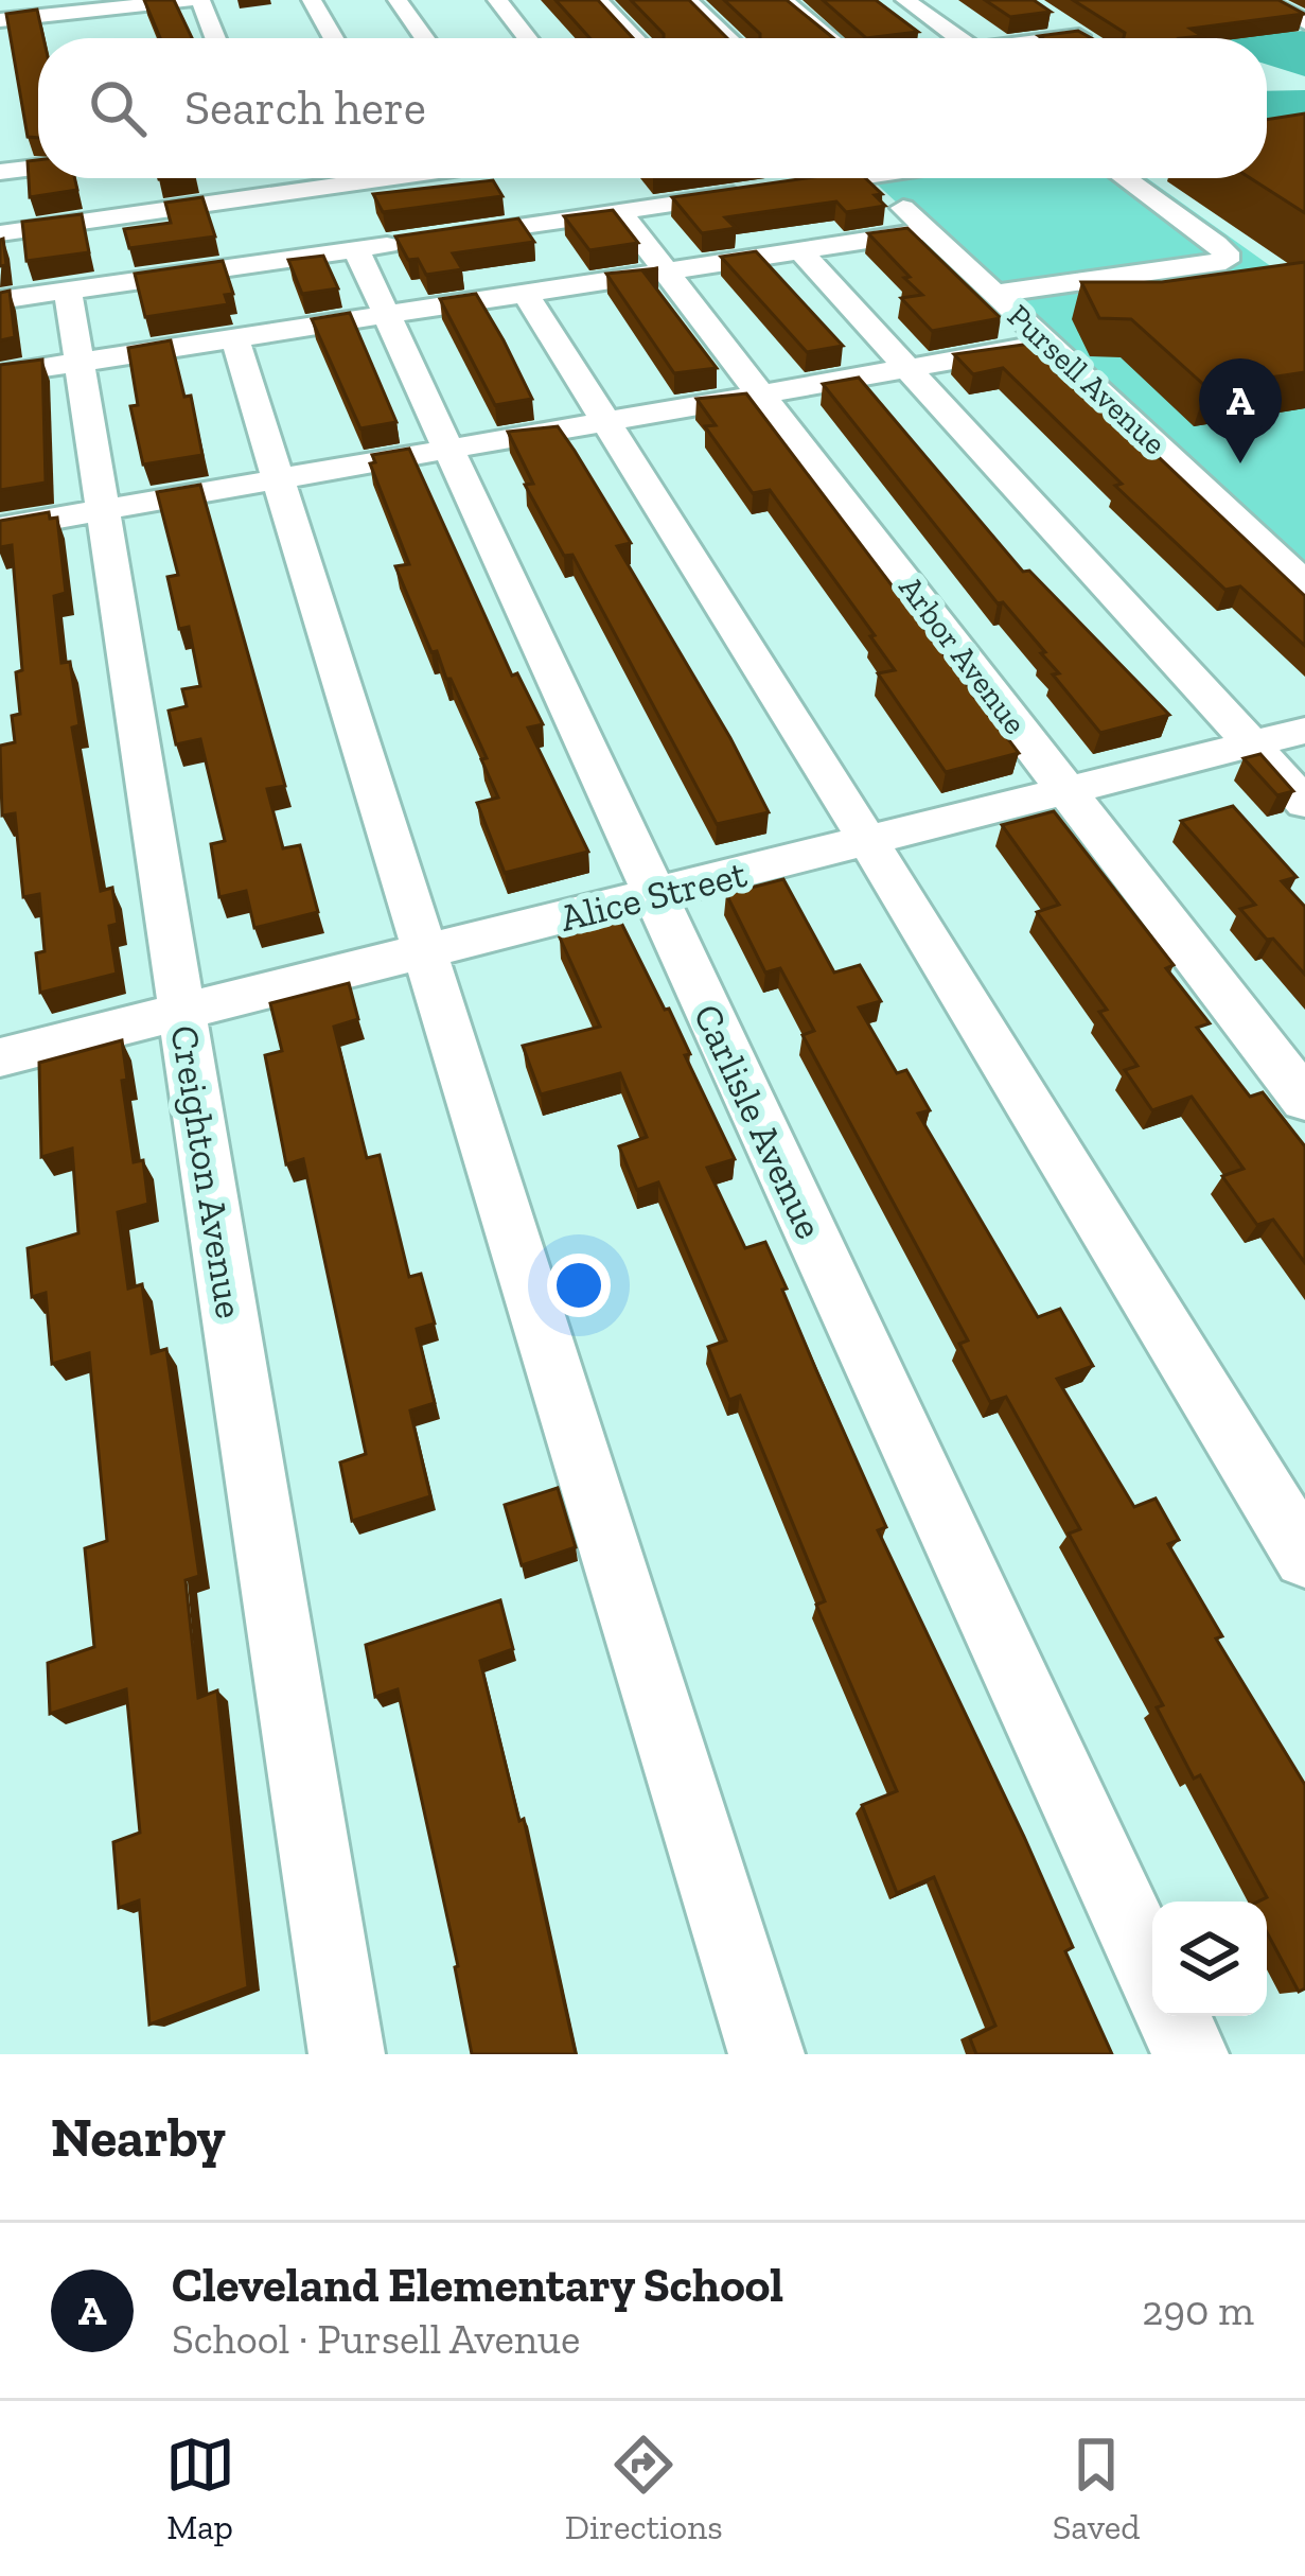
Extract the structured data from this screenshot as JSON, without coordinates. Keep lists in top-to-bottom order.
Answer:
{
  "streets": {
    "street": [
      "Pursell Avenue",
      "Arbor Avenue",
      "Alice Street",
      "Carlisle Avenue",
      "Creighton Avenue"
    ]
  },
  "crossings": [
    ["Arbor Avenue", "Alice Street"],
    ["Alice Street", "Carlisle Avenue"],
    ["Alice Street", "Creighton Avenue"]
  ],
  "page": {
    "search": "Search here",
    "pins": "A",
    "heading": "Nearby",
    "list": [
      {
        "mark": "A",
        "name": "Cleveland Elementary School",
        "note": "School · Pursell Avenue",
        "value": "290 m"
      }
    ],
    "nav": ["Map", "Directions", "Saved"]
  }
}
